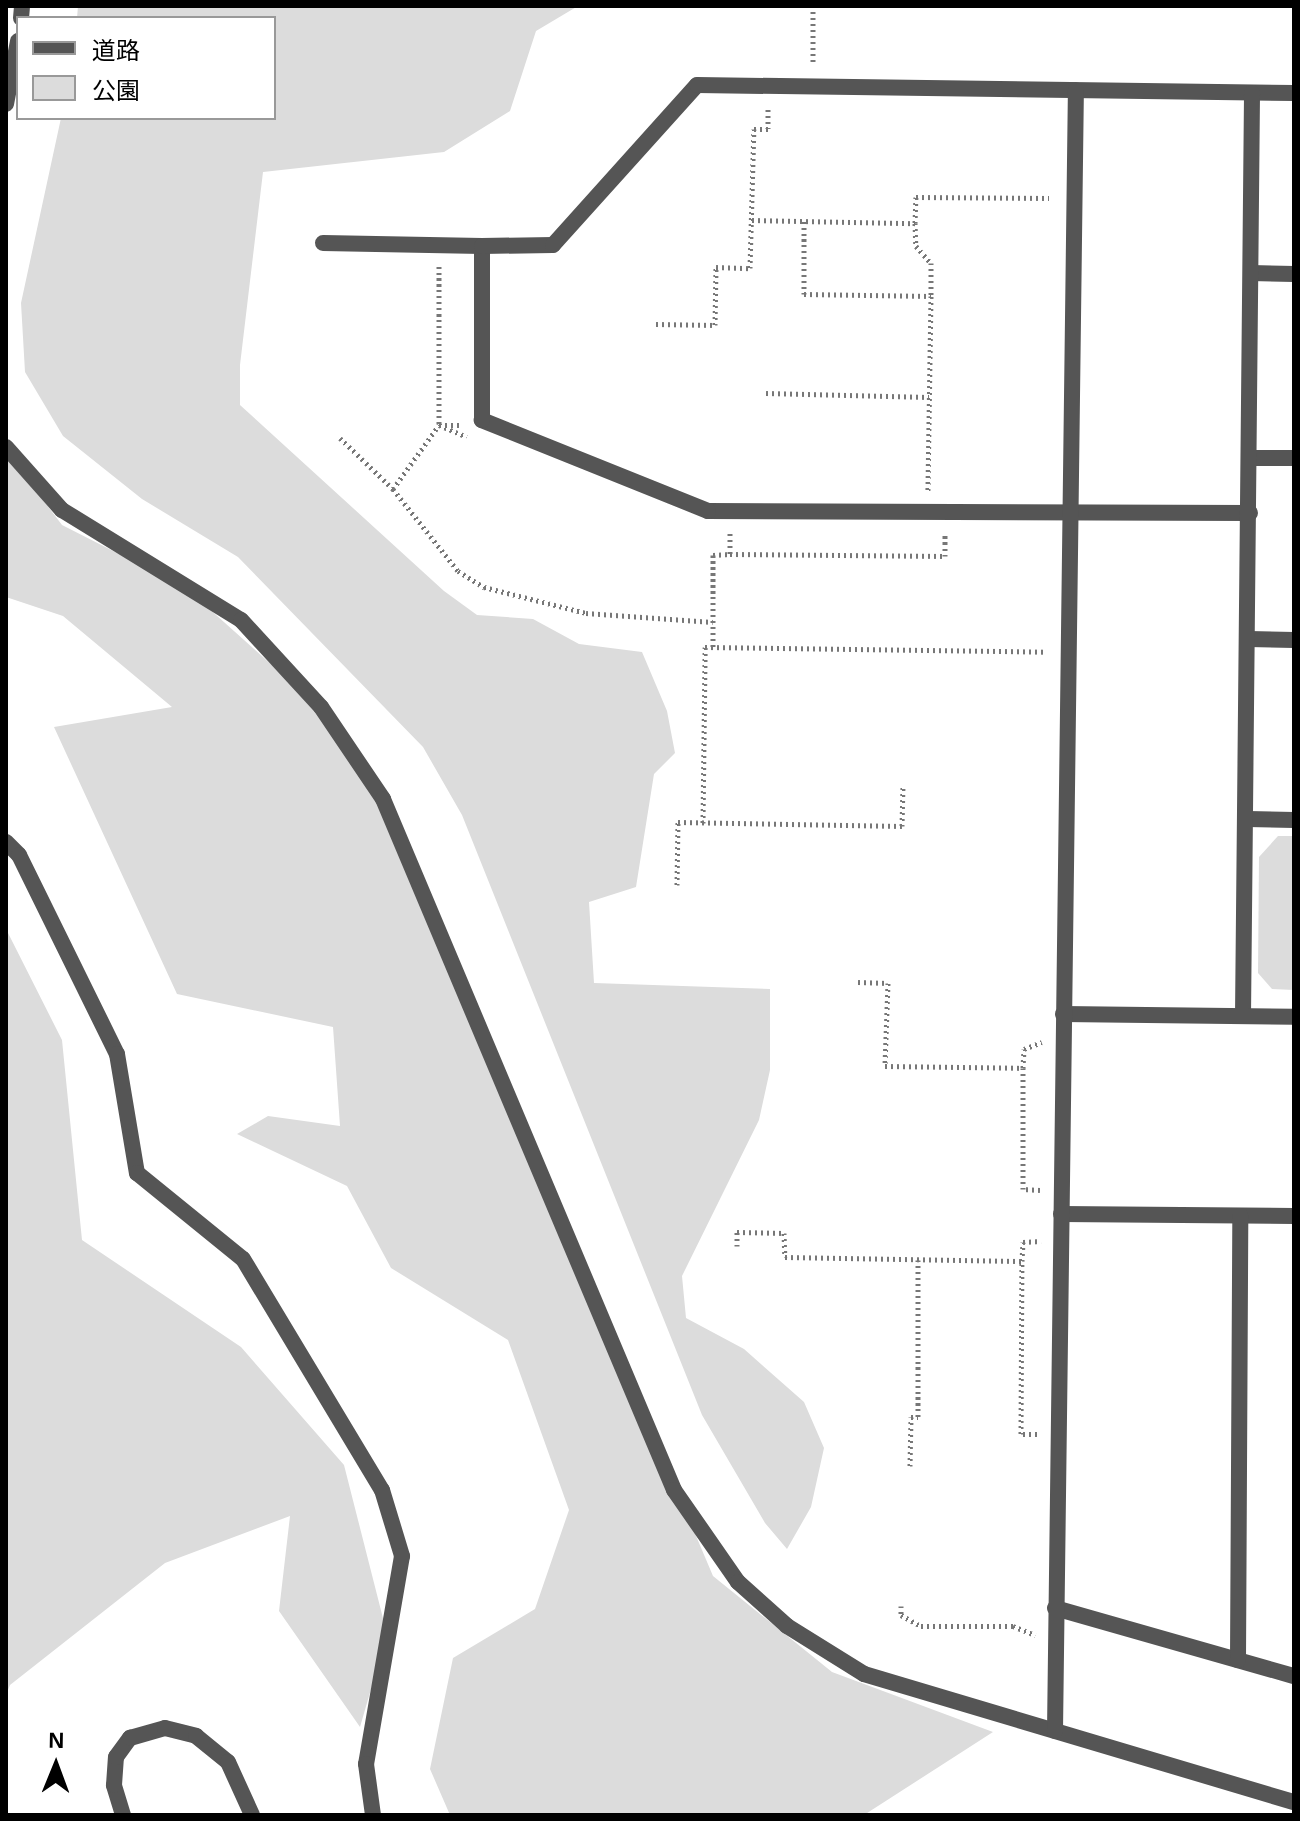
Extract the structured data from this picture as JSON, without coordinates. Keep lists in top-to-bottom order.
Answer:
{
  "legend": ["道路", "公園"],
  "north": "top"
}
